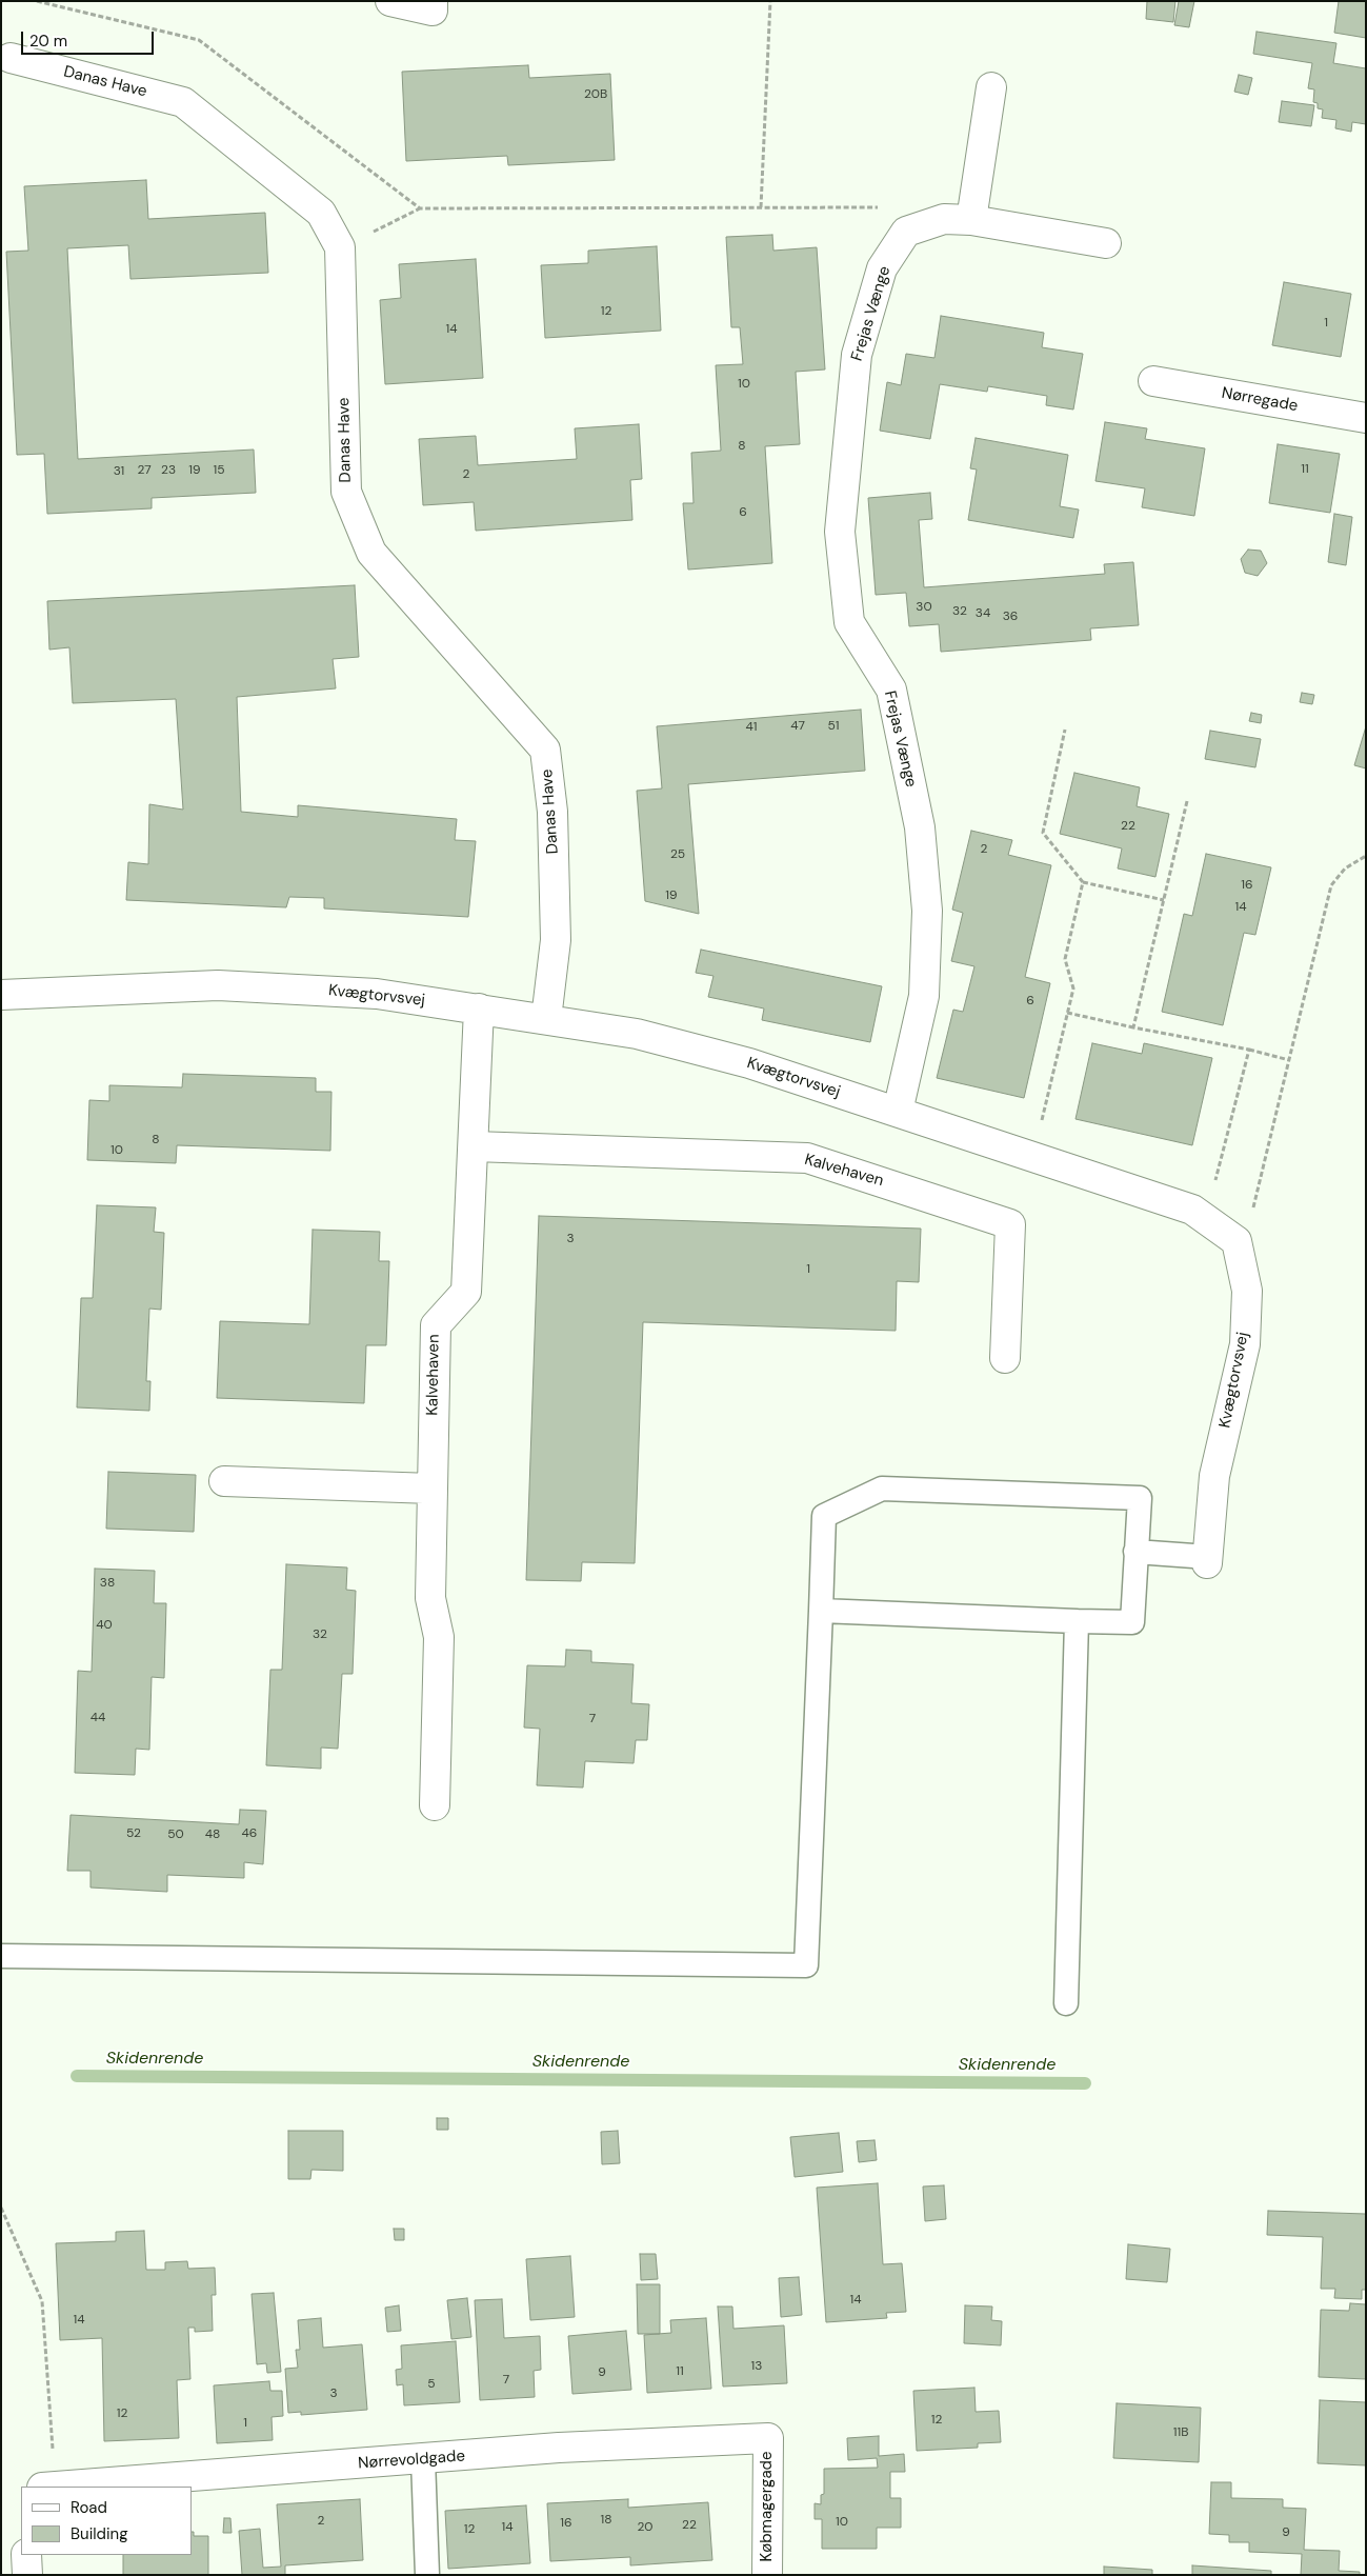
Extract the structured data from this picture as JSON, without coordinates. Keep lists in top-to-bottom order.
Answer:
{
  "streets": {
    "street": [
      "Danas Have",
      "Frejas Vænge",
      "Nørregade",
      "Kvægtorvsvej",
      "Kalvehaven",
      "Nørrevoldgade",
      "Købmagergade"
    ]
  },
  "crossings": [
    ["Danas Have", "Kvægtorvsvej"],
    ["Frejas Vænge", "Kvægtorvsvej"],
    ["Kvægtorvsvej", "Kalvehaven"],
    ["Nørrevoldgade", "Købmagergade"]
  ],
  "water": ["Skidenrende"],
  "house_numbers": [
    "20B",
    "12",
    "1",
    "14",
    "10",
    "8",
    "11",
    "27",
    "23",
    "19",
    "15",
    "31",
    "2",
    "6",
    "30",
    "32",
    "34",
    "36",
    "47",
    "51",
    "41",
    "22",
    "2",
    "25",
    "16",
    "19",
    "14",
    "6",
    "8",
    "10",
    "3",
    "1",
    "38",
    "40",
    "32",
    "44",
    "7",
    "52",
    "46",
    "50",
    "48",
    "14",
    "14",
    "13",
    "11",
    "9",
    "7",
    "5",
    "3",
    "12",
    "12",
    "1",
    "11B",
    "18",
    "2",
    "10",
    "16",
    "22",
    "14",
    "20",
    "12",
    "9"
  ],
  "legend": ["Road", "Building"],
  "scale_bar": "20 m"
}
